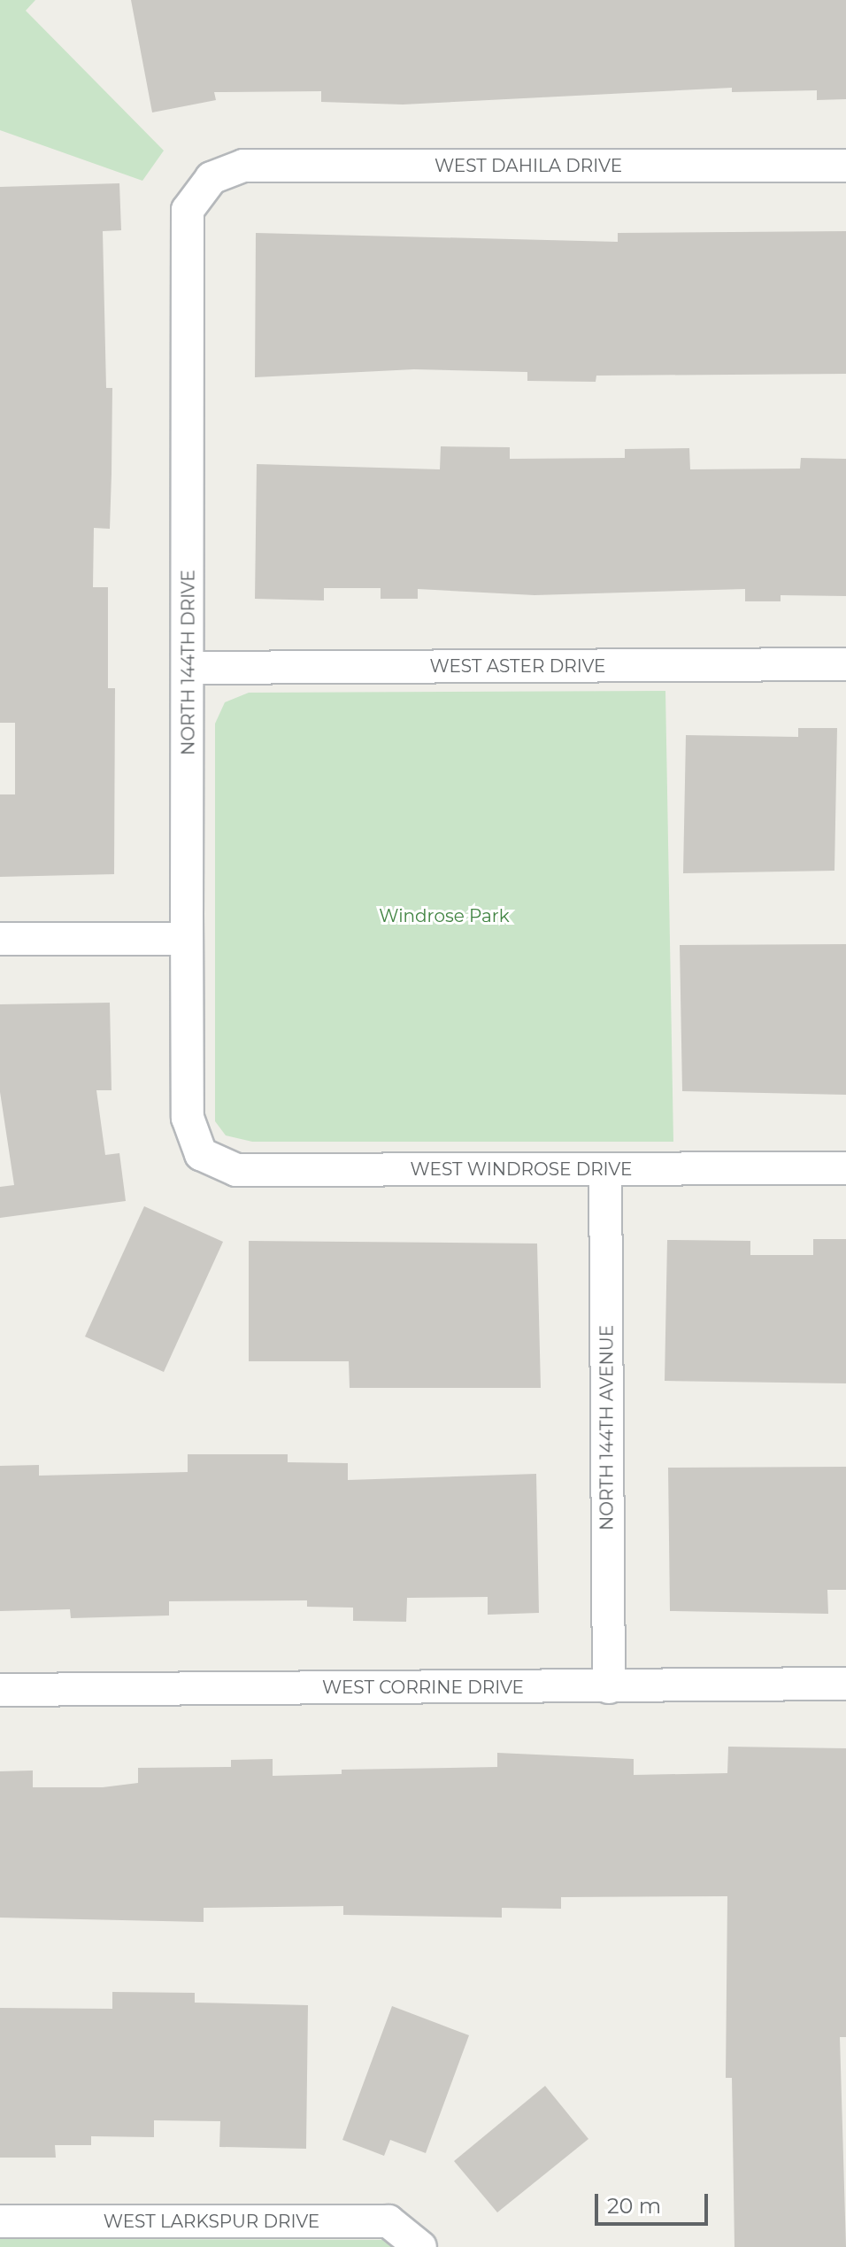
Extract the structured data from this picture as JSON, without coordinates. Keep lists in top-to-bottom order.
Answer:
{
  "streets": {
    "street": [
      "WEST DAHILA DRIVE",
      "NORTH 144TH DRIVE",
      "WEST ASTER DRIVE",
      "WEST WINDROSE DRIVE",
      "NORTH 144TH AVENUE",
      "WEST CORRINE DRIVE",
      "WEST LARKSPUR DRIVE"
    ]
  },
  "crossings": [
    ["WEST DAHILA DRIVE", "NORTH 144TH DRIVE"],
    ["NORTH 144TH DRIVE", "WEST ASTER DRIVE"],
    ["NORTH 144TH DRIVE", "WEST WINDROSE DRIVE"],
    ["WEST WINDROSE DRIVE", "NORTH 144TH AVENUE"],
    ["NORTH 144TH AVENUE", "WEST CORRINE DRIVE"]
  ],
  "parks": ["Windrose Park"],
  "scale_bar": "20 m"
}
